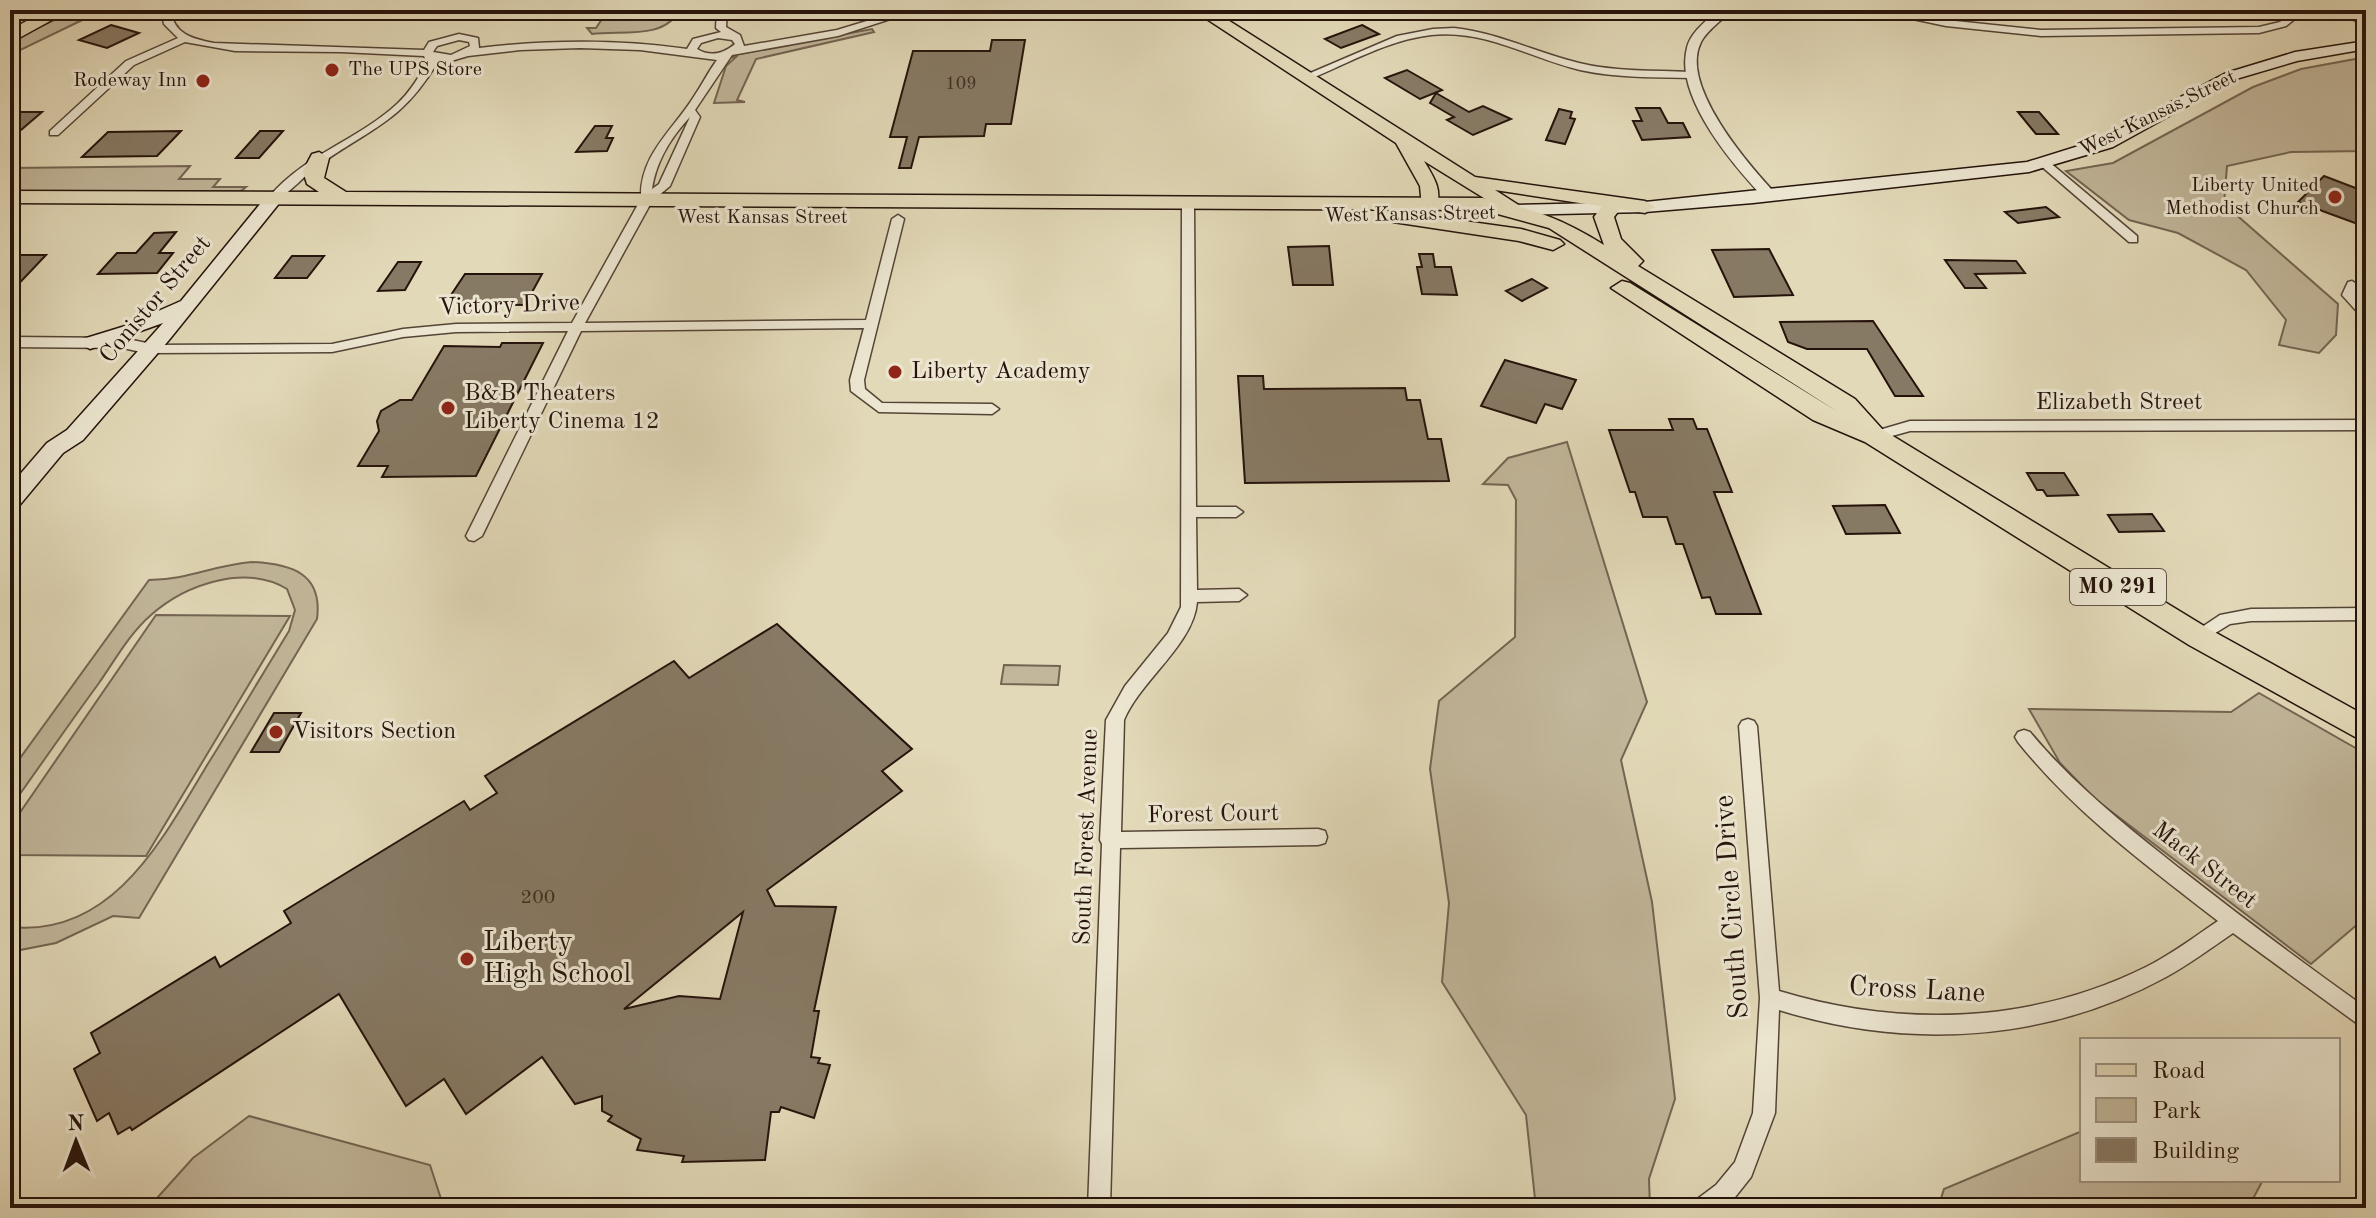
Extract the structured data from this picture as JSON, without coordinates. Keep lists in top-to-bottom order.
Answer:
{
  "streets": {
    "highway": ["West Kansas Street", "MO 291"],
    "main road": ["Conistor Street"],
    "street": [
      "Victory Drive",
      "Elizabeth Street",
      "Forest Court",
      "South Forest Avenue",
      "Mack Street",
      "South Circle Drive",
      "Cross Lane"
    ]
  },
  "crossings": [
    ["West Kansas Street", "Conistor Street"],
    ["West Kansas Street", "MO 291"],
    ["West Kansas Street", "South Forest Avenue"],
    ["Conistor Street", "Victory Drive"],
    ["Elizabeth Street", "MO 291"],
    ["Forest Court", "South Forest Avenue"],
    ["Mack Street", "Cross Lane"],
    ["South Circle Drive", "Cross Lane"]
  ],
  "places": [
    "The UPS Store",
    "Rodeway Inn",
    "Liberty United Methodist Church",
    "Liberty Academy",
    "B&B Theaters Liberty Cinema 12",
    "Visitors Section",
    "Liberty High School"
  ],
  "house_numbers": ["109", "200"],
  "legend": ["Road", "Park", "Building"],
  "north": "top"
}
